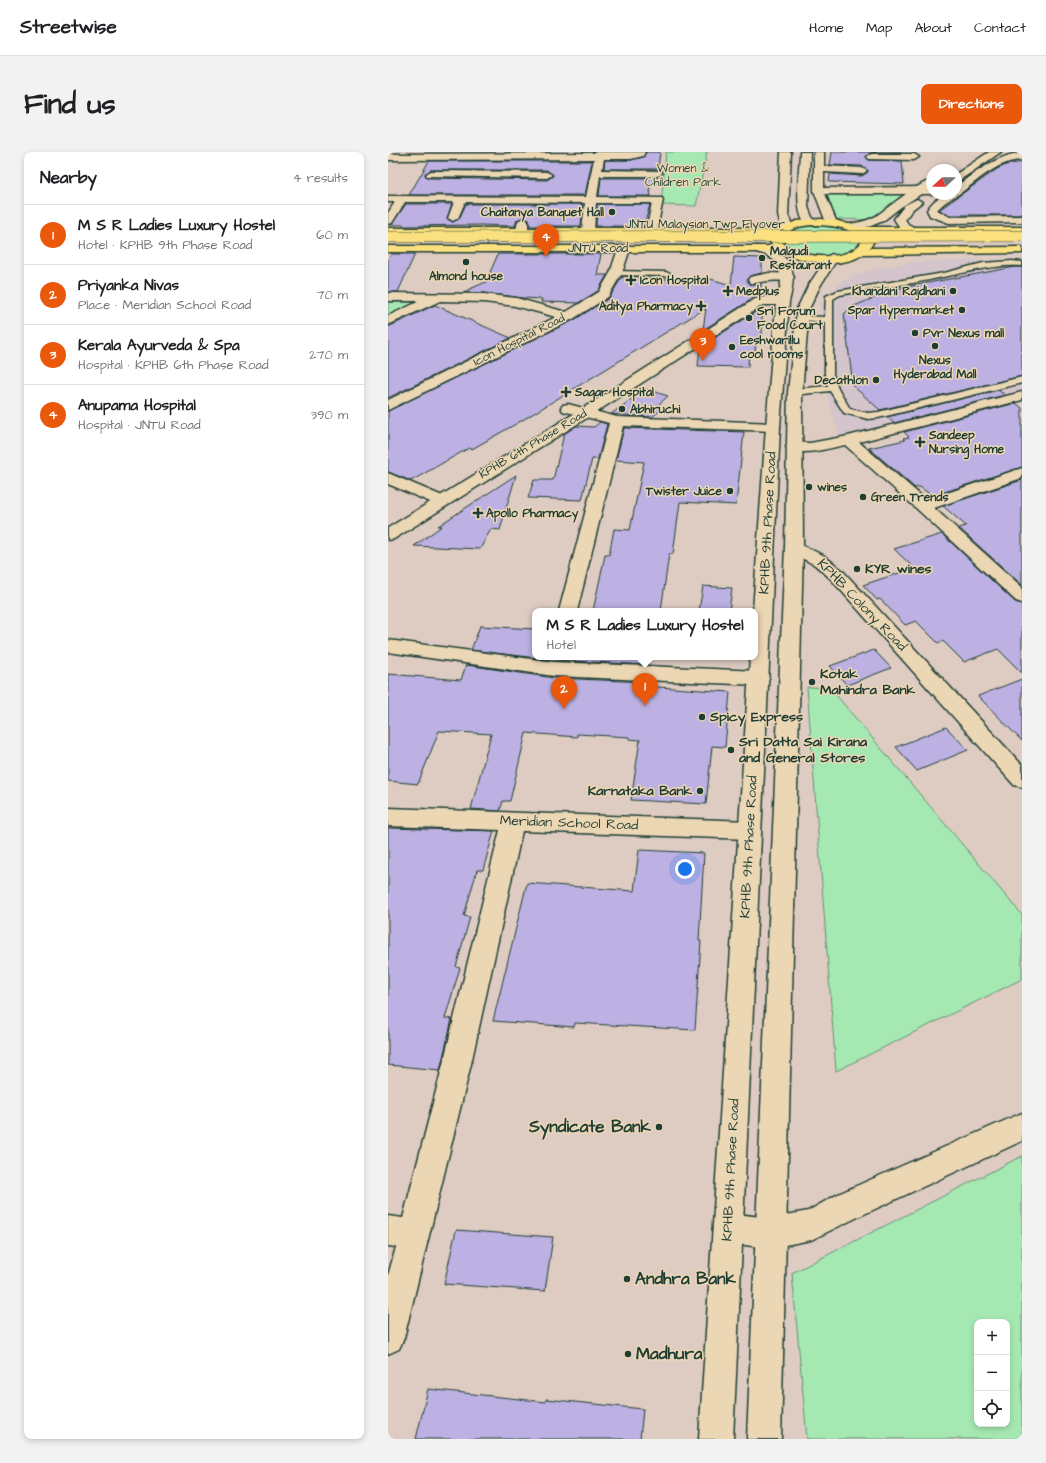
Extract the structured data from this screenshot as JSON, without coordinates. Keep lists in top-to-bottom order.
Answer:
{
  "streets": {
    "main road": ["JNTU Malaysian Twp Flyover", "JNTU Road"],
    "street": [
      "Icon Hospital Road",
      "KPHB 6th Phase Road",
      "KPHB 9th Phase Road",
      "KPHB Colony Road",
      "Meridian School Road"
    ]
  },
  "crossings": [
    ["JNTU Malaysian Twp Flyover", "JNTU Road"],
    ["JNTU Road", "Icon Hospital Road"],
    ["JNTU Road", "KPHB 9th Phase Road"],
    ["KPHB 6th Phase Road", "KPHB 9th Phase Road"],
    ["KPHB 9th Phase Road", "KPHB Colony Road"],
    ["KPHB 9th Phase Road", "Meridian School Road"]
  ],
  "parks": ["Women & Children Park"],
  "places": {
    "other": [
      "Chaitanya Banquet Hall",
      "Malgudi Restaurant",
      "Almond house",
      "Khandani Rajdhani",
      "Spar Hypermarket",
      "Sri Forum Food Court",
      "Pvr Nexus mall",
      "Nexus Hyderabad Mall",
      "Eeshwarillu cool rooms",
      "Decathlon",
      "Abhiruchi",
      "wines",
      "Twister Juice",
      "Green Trends",
      "KYR wines",
      "Kotak Mahindra Bank",
      "Spicy Express",
      "Sri Datta Sai Kirana and General Stores",
      "Karnataka Bank",
      "Syndicate Bank",
      "Andhra Bank",
      "Madhura"
    ],
    "health": [
      "Icon Hospital",
      "Medplus",
      "Aditya Pharmacy",
      "Sagar Hospital",
      "Sandeep Nursing Home",
      "Apollo Pharmacy"
    ]
  },
  "north": "left",
  "page": {
    "header": "Streetwise",
    "nav": [
      "Home",
      "Map",
      "About",
      "Contact"
    ],
    "buttons": "Directions",
    "title": "Find us",
    "heading": ["Nearby", "4 results"],
    "list": [
      {
        "mark": "1",
        "name": "M S R Ladies Luxury Hostel",
        "note": "Hotel · KPHB 9th Phase Road",
        "value": "60 m"
      },
      {
        "mark": "2",
        "name": "Priyanka Nivas",
        "note": "Place · Meridian School Road",
        "value": "70 m"
      },
      {
        "mark": "3",
        "name": "Kerala Ayurveda & Spa",
        "note": "Hospital · KPHB 6th Phase Road",
        "value": "270 m"
      },
      {
        "mark": "4",
        "name": "Anupama Hospital",
        "note": "Hospital · JNTU Road",
        "value": "390 m"
      }
    ],
    "pins": [
      "4",
      "3",
      "1",
      "2"
    ],
    "popup": ["M S R Ladies Luxury Hostel", "Hotel"],
    "map_buttons": ["+", "−"]
  }
}
